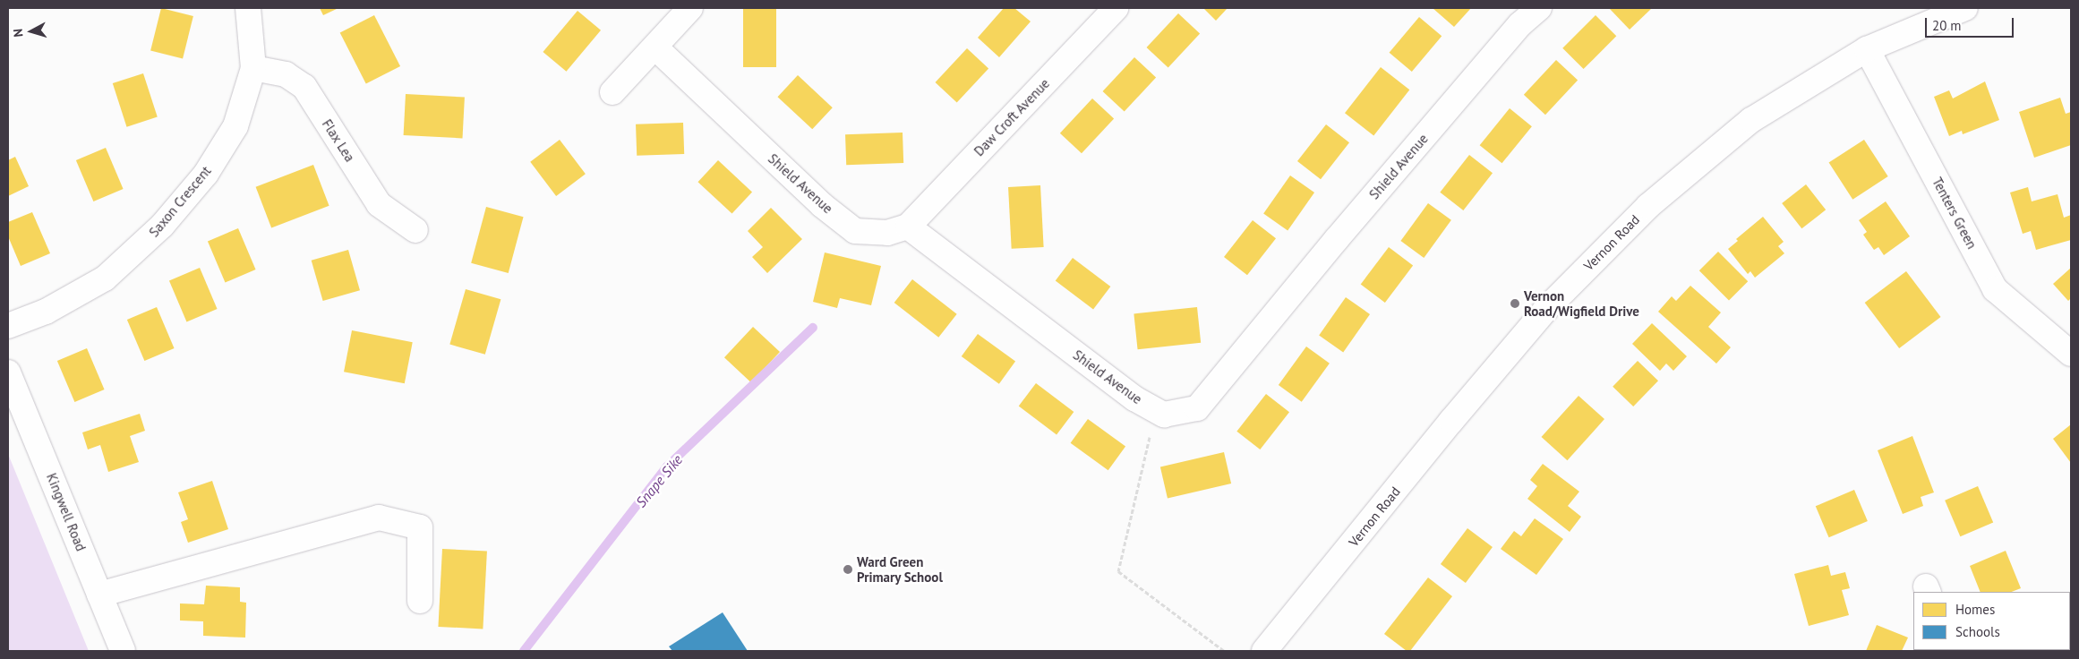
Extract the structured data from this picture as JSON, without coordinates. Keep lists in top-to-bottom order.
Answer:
{
  "streets": {
    "street": [
      "Daw Croft Avenue",
      "Flax Lea",
      "Shield Avenue",
      "Saxon Crescent",
      "Tenters Green",
      "Vernon Road",
      "Kingwell Road"
    ]
  },
  "crossings": [
    ["Daw Croft Avenue", "Shield Avenue"],
    ["Flax Lea", "Saxon Crescent"],
    ["Tenters Green", "Vernon Road"]
  ],
  "water": ["Snape Sike"],
  "places": ["Vernon Road/Wigfield Drive", "Ward Green Primary School"],
  "legend": ["Homes", "Schools"],
  "scale_bar": "20 m",
  "north": "left"
}
